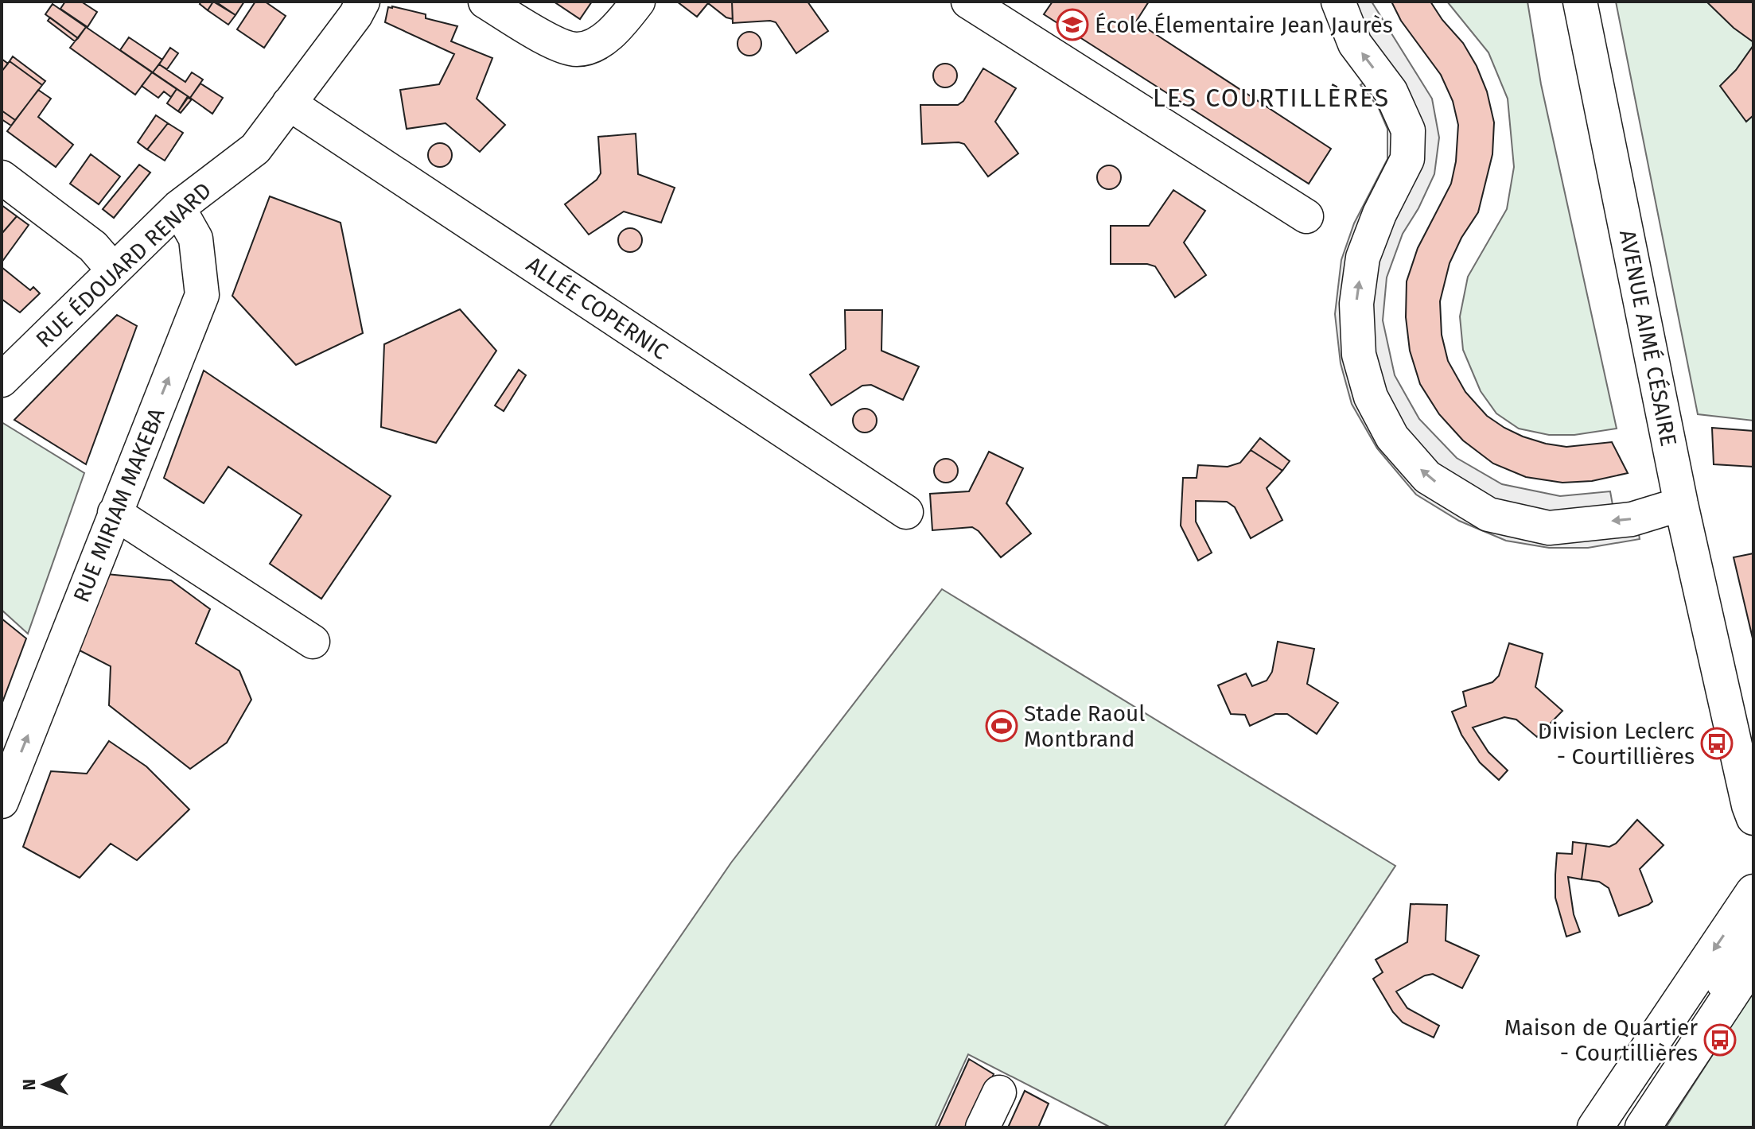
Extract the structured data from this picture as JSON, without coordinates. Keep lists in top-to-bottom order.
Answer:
{
  "streets": {
    "street": [
      "RUE ÉDOUARD RENARD",
      "ALLÉE COPERNIC",
      "AVENUE AIMÉ CÉSAIRE",
      "RUE MIRIAM MAKEBA"
    ]
  },
  "crossings": [
    ["RUE ÉDOUARD RENARD", "ALLÉE COPERNIC"],
    ["RUE ÉDOUARD RENARD", "RUE MIRIAM MAKEBA"]
  ],
  "one_way": ["RUE MIRIAM MAKEBA"],
  "districts": ["LES COURTILLÈRES"],
  "places": {
    "school or university": ["École Élementaire Jean Jaurès"],
    "sports": ["Stade Raoul Montbrand"],
    "bus stop": ["Division Leclerc - Courtillières", "Maison de Quartier - Courtillières"]
  },
  "north": "left"
}
